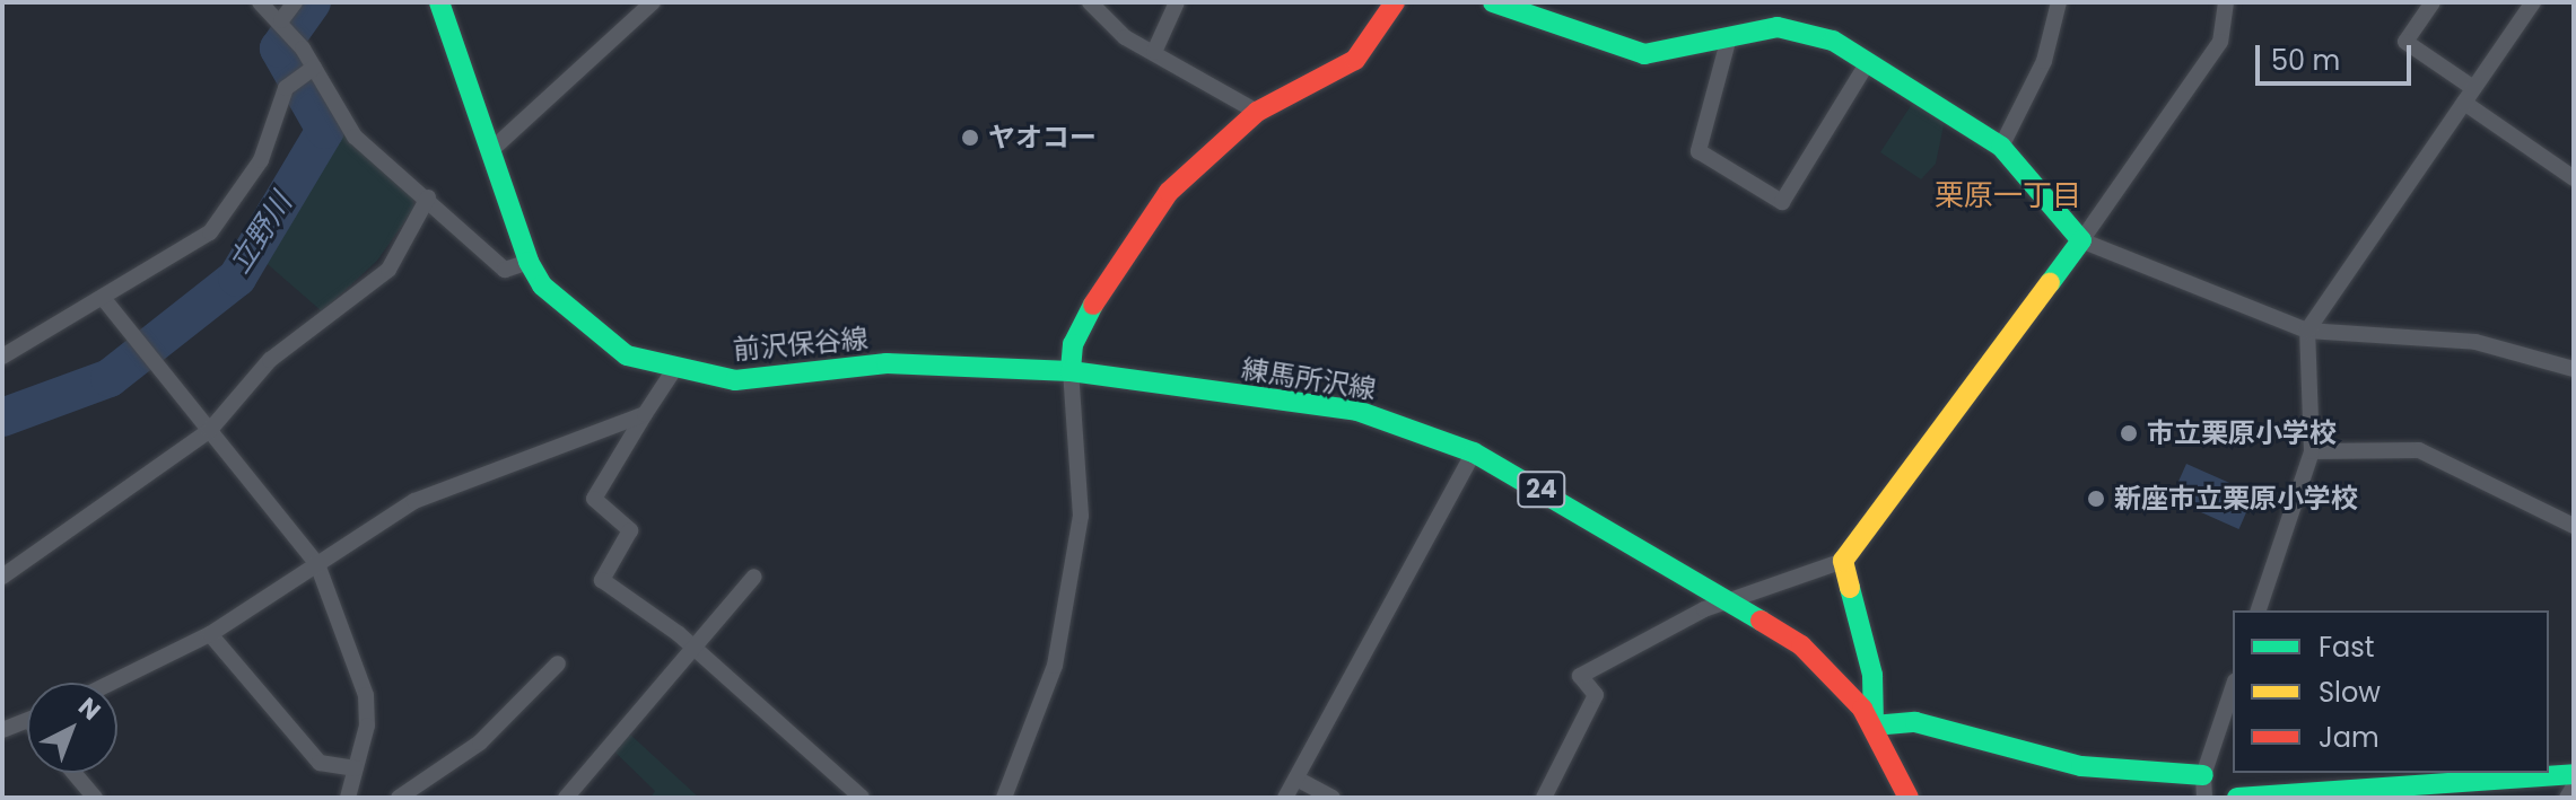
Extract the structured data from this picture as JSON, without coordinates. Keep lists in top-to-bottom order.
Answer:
{
  "streets": {
    "main road": ["前沢保谷線", "練馬所沢線", "24"]
  },
  "crossings": [
    ["前沢保谷線", "練馬所沢線"]
  ],
  "districts": ["栗原一丁目"],
  "water": ["立野川"],
  "places": ["ヤオコー", "市立栗原小学校", "新座市立栗原小学校"],
  "legend": ["Fast", "Slow", "Jam"],
  "scale_bar": "50 m",
  "north": "top right"
}
